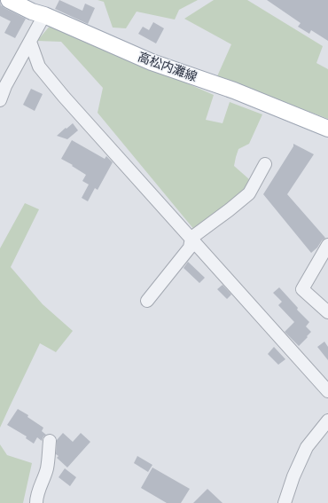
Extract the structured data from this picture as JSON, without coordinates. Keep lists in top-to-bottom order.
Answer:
{
  "streets": {
    "main road": ["高松内灘線"]
  }
}
